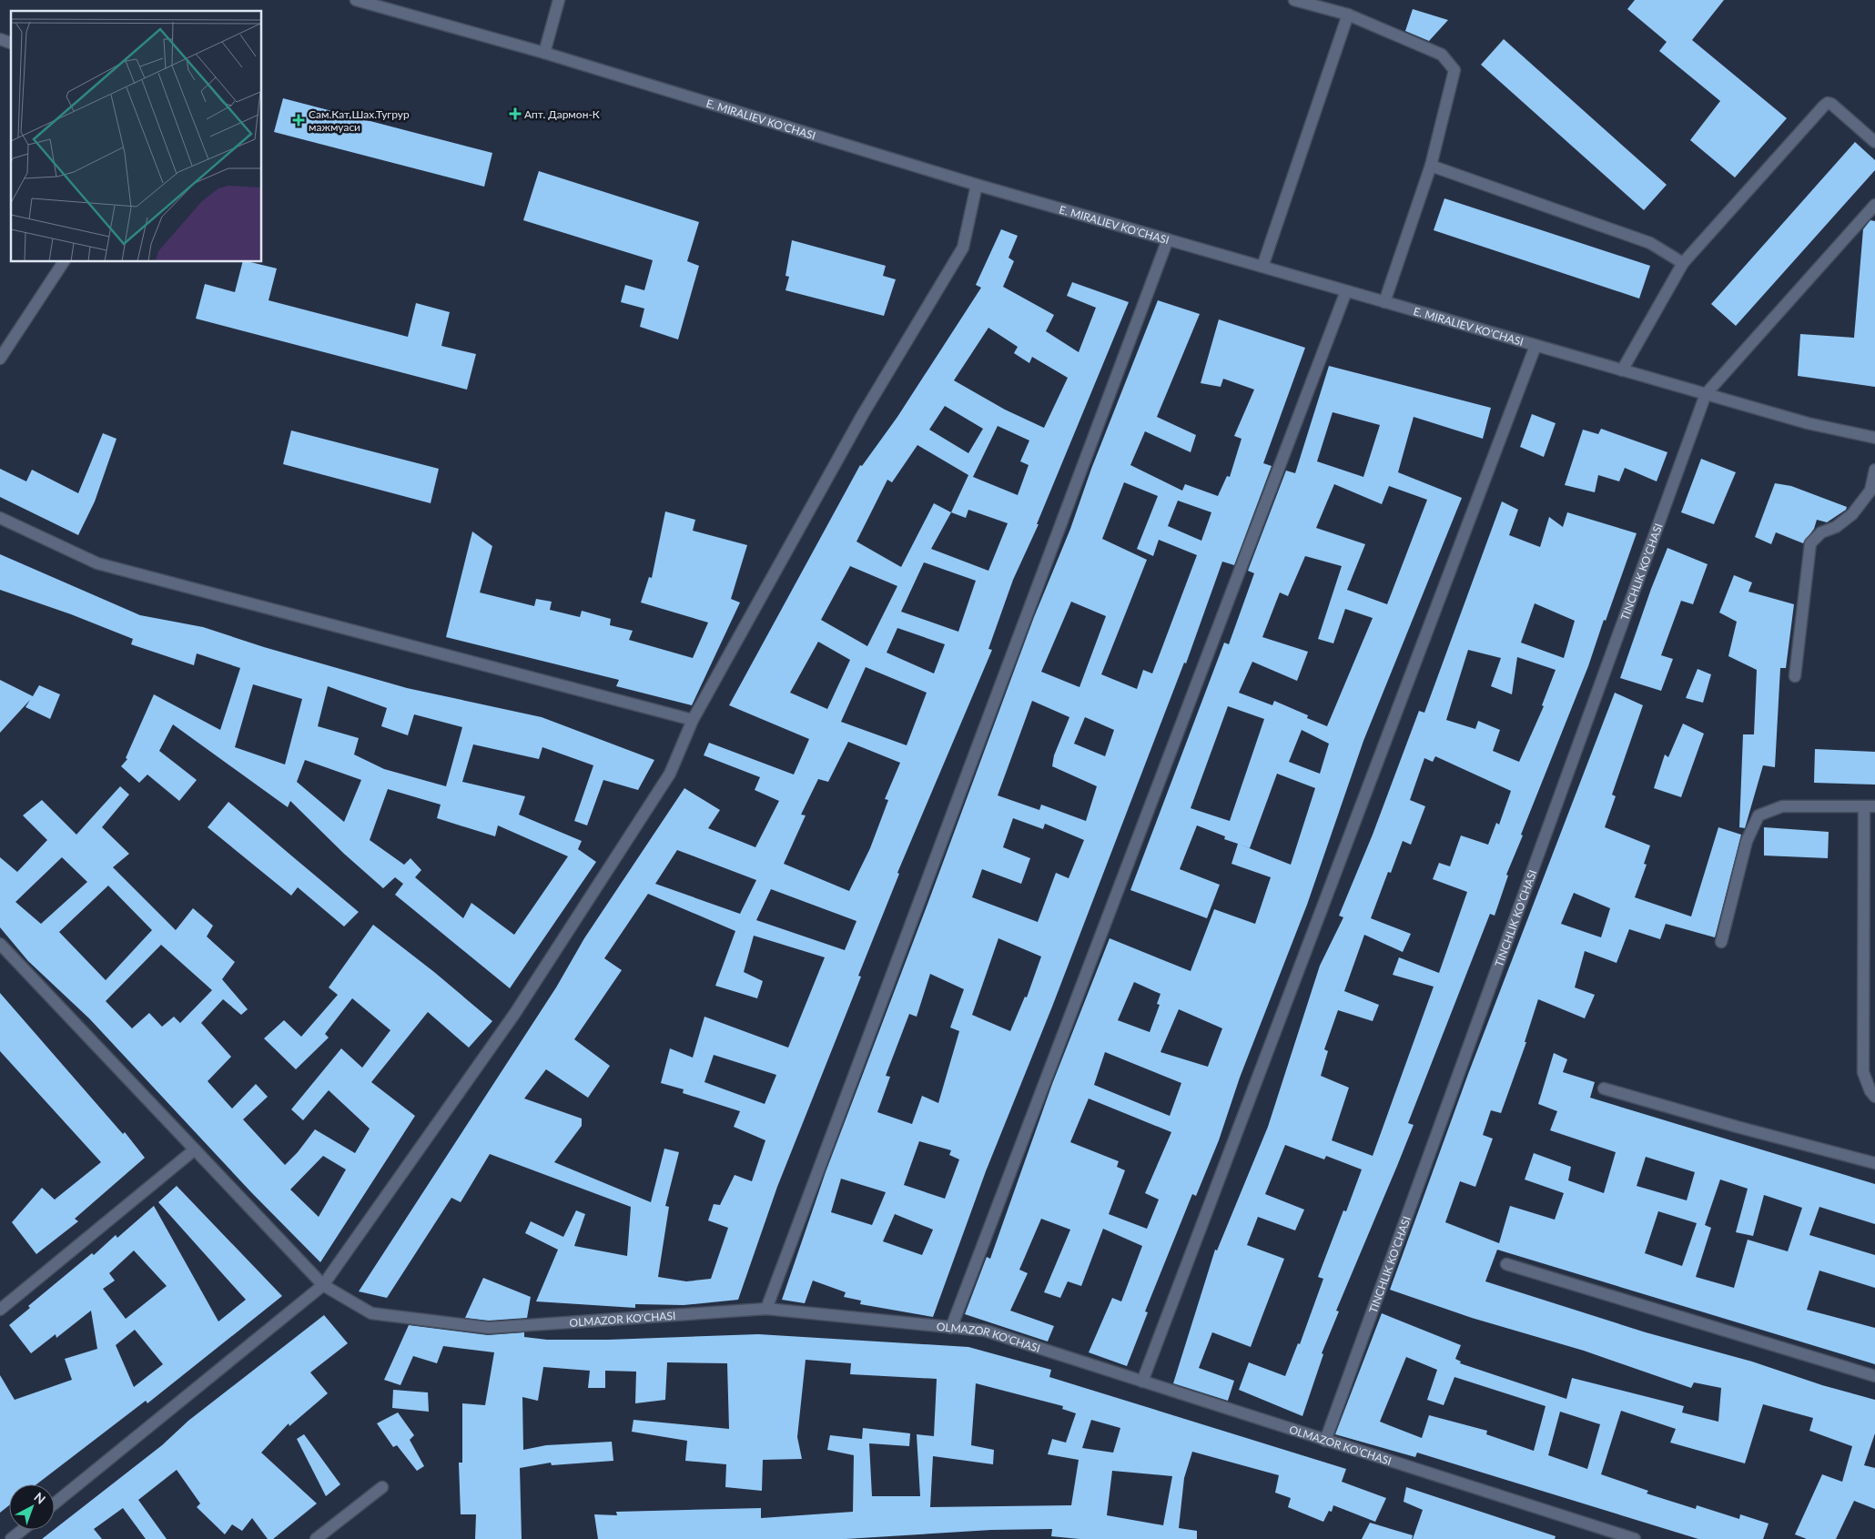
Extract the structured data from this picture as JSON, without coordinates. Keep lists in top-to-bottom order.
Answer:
{
  "streets": {
    "street": ["E. MIRALIEV KO'CHASI", "TINCHLIK KO’CHASI", "OLMAZOR KO'CHASI"]
  },
  "crossings": [
    ["E. MIRALIEV KO'CHASI", "TINCHLIK KO’CHASI"],
    ["TINCHLIK KO’CHASI", "OLMAZOR KO'CHASI"]
  ],
  "places": {
    "health": ["Апт. Дармон-К", "Сам.Кат.Шах.Тугрур мажмуаси"]
  },
  "north": "top right"
}
